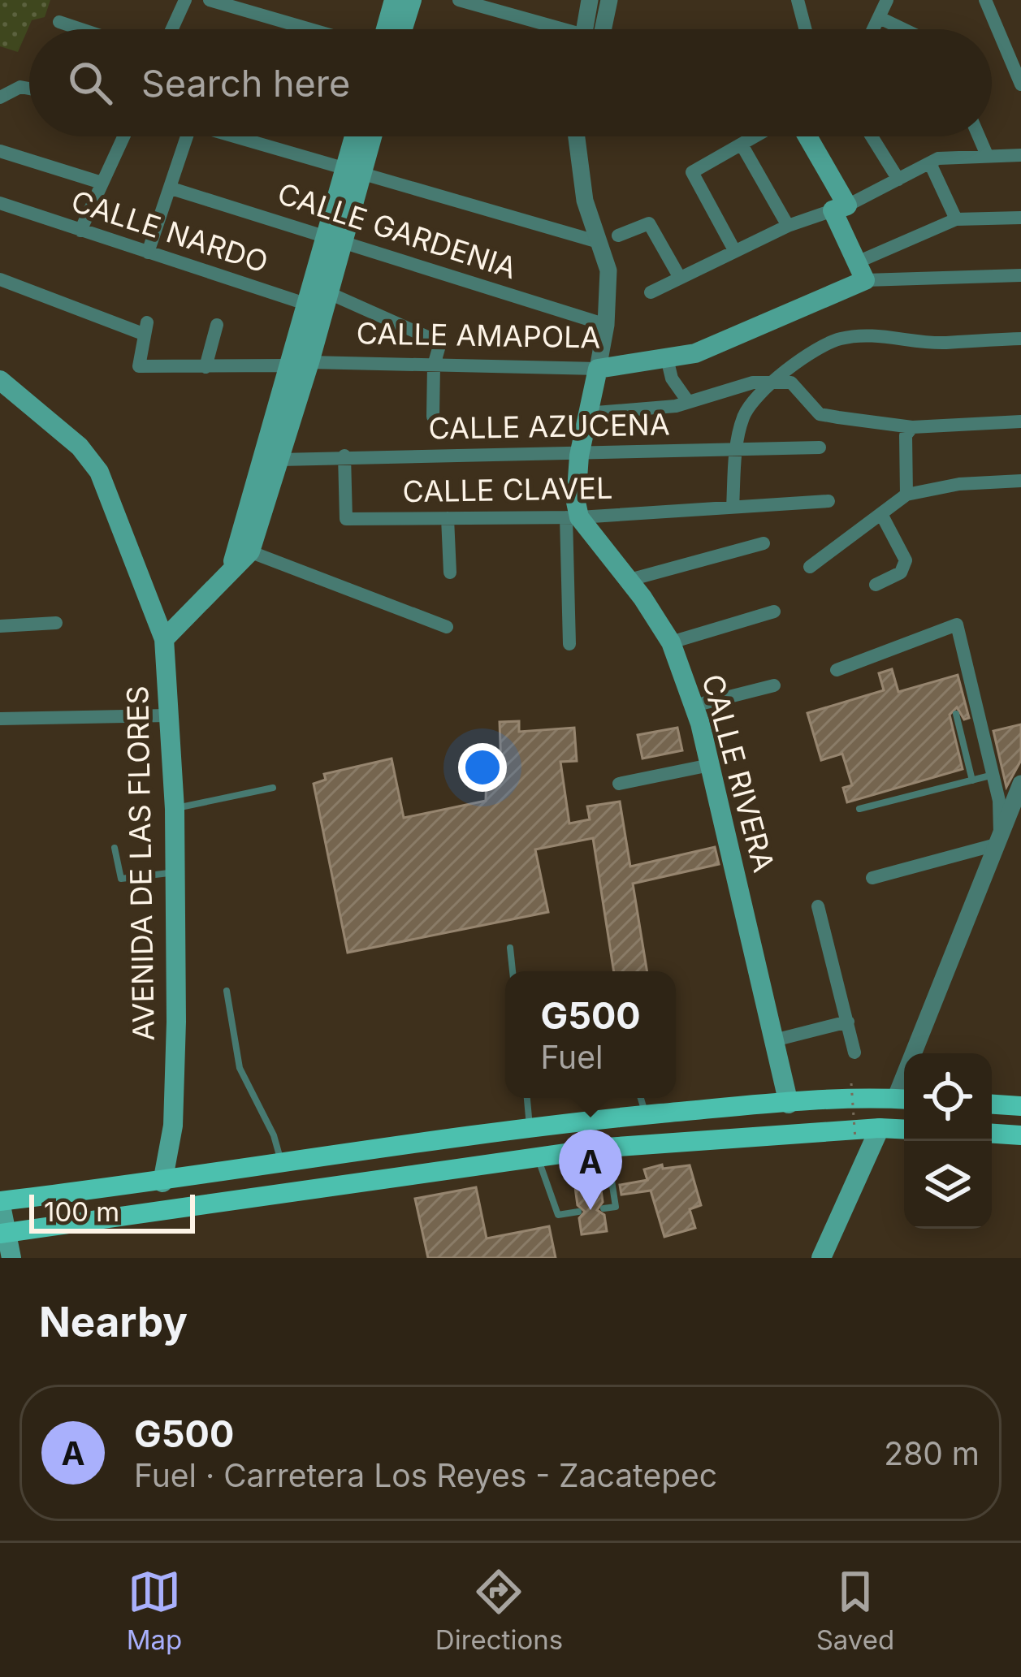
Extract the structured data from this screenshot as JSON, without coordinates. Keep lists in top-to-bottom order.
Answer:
{
  "streets": {
    "main road": ["CALLE AMAPOLA", "CALLE RIVERA", "AVENIDA DE LAS FLORES"],
    "street": [
      "CALLE GARDENIA",
      "CALLE NARDO",
      "CALLE AZUCENA",
      "CALLE CLAVEL"
    ]
  },
  "crossings": [
    ["CALLE NARDO", "CALLE AMAPOLA"],
    ["CALLE AZUCENA", "CALLE CLAVEL"],
    ["CALLE CLAVEL", "CALLE RIVERA"]
  ],
  "scale_bar": "100 m",
  "page": {
    "search": "Search here",
    "popup": ["G500", "Fuel"],
    "pins": "A",
    "scale": "100 m",
    "heading": "Nearby",
    "list": [
      {
        "mark": "A",
        "name": "G500",
        "note": "Fuel · Carretera Los Reyes - Zacatepec",
        "value": "280 m"
      }
    ],
    "nav": ["Map", "Directions", "Saved"]
  }
}
